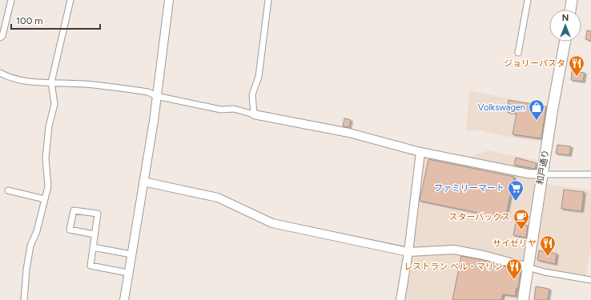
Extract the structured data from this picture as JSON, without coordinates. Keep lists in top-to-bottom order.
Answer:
{
  "streets": {
    "highway": ["和戸通り"]
  },
  "places": {
    "restaurant": ["ジョリーパスタ", "サイゼリヤ", "レストラン ベル・マリン"],
    "shop": ["Volkswagen"],
    "supermarket": ["ファミリーマート"],
    "cafe": ["スターバックス"]
  },
  "scale_bar": "100 m",
  "north": "top"
}
